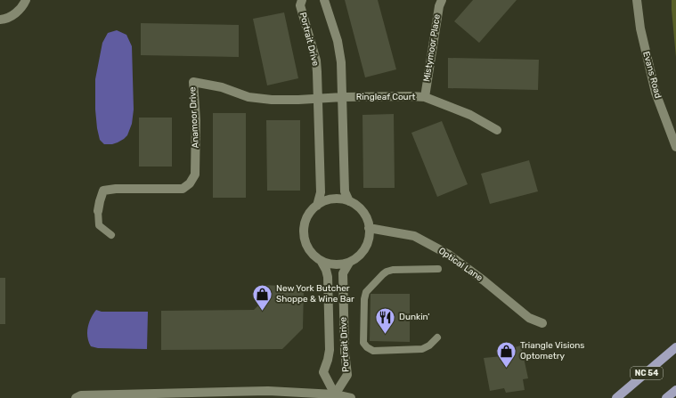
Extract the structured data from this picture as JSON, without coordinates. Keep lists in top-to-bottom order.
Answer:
{
  "streets": {
    "main road": ["NC 54"],
    "street": [
      "Portrait Drive",
      "Mistymoor Place",
      "Evans Road",
      "Ringleaf Court",
      "Anamoor Drive",
      "Optical Lane"
    ]
  },
  "crossings": [
    ["Portrait Drive", "Anamoor Drive"],
    ["Portrait Drive", "Optical Lane"],
    ["Mistymoor Place", "Ringleaf Court"],
    ["Ringleaf Court", "Anamoor Drive"]
  ],
  "places": {
    "shop": ["New York Butcher Shoppe & Wine Bar", "Triangle Visions Optometry"],
    "restaurant": ["Dunkin'"]
  }
}
